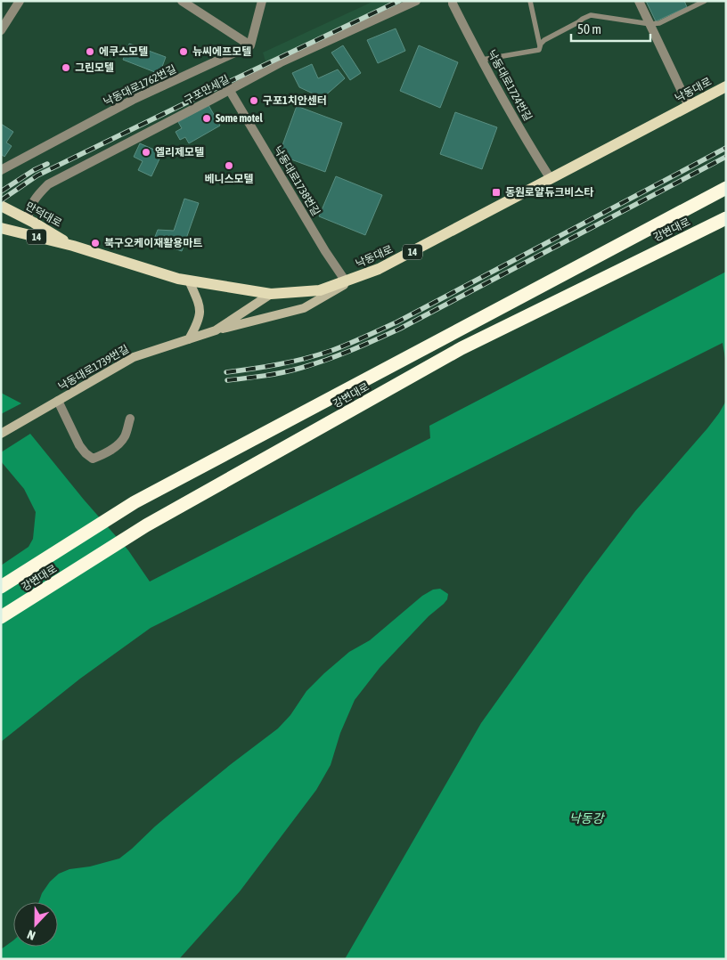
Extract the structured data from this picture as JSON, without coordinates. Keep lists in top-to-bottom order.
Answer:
{
  "streets": {
    "highway": ["강변대로"],
    "main road": ["낙동대로", "만덕대로", "14"],
    "street": [
      "낙동대로1762번길",
      "낙동대로1724번길",
      "구포만세길",
      "낙동대로1738번길",
      "낙동대로1739번길"
    ]
  },
  "crossings": [
    ["낙동대로1724번길", "낙동대로"],
    ["구포만세길", "낙동대로1738번길"],
    ["구포만세길", "만덕대로"],
    ["낙동대로", "낙동대로1738번길"],
    ["낙동대로", "만덕대로"],
    ["낙동대로", "낙동대로1739번길"]
  ],
  "water": ["낙동강"],
  "places": {
    "other": [
      "에쿠스모텔",
      "뉴씨에프모텔",
      "그린모텔",
      "구포1치안센터",
      "Some motel",
      "엘리제모텔",
      "베니스모텔",
      "북구오케이재활용마트"
    ],
    "transit": ["동원로얄듀크비스타"]
  },
  "scale_bar": "50 m",
  "north": "bottom"
}
